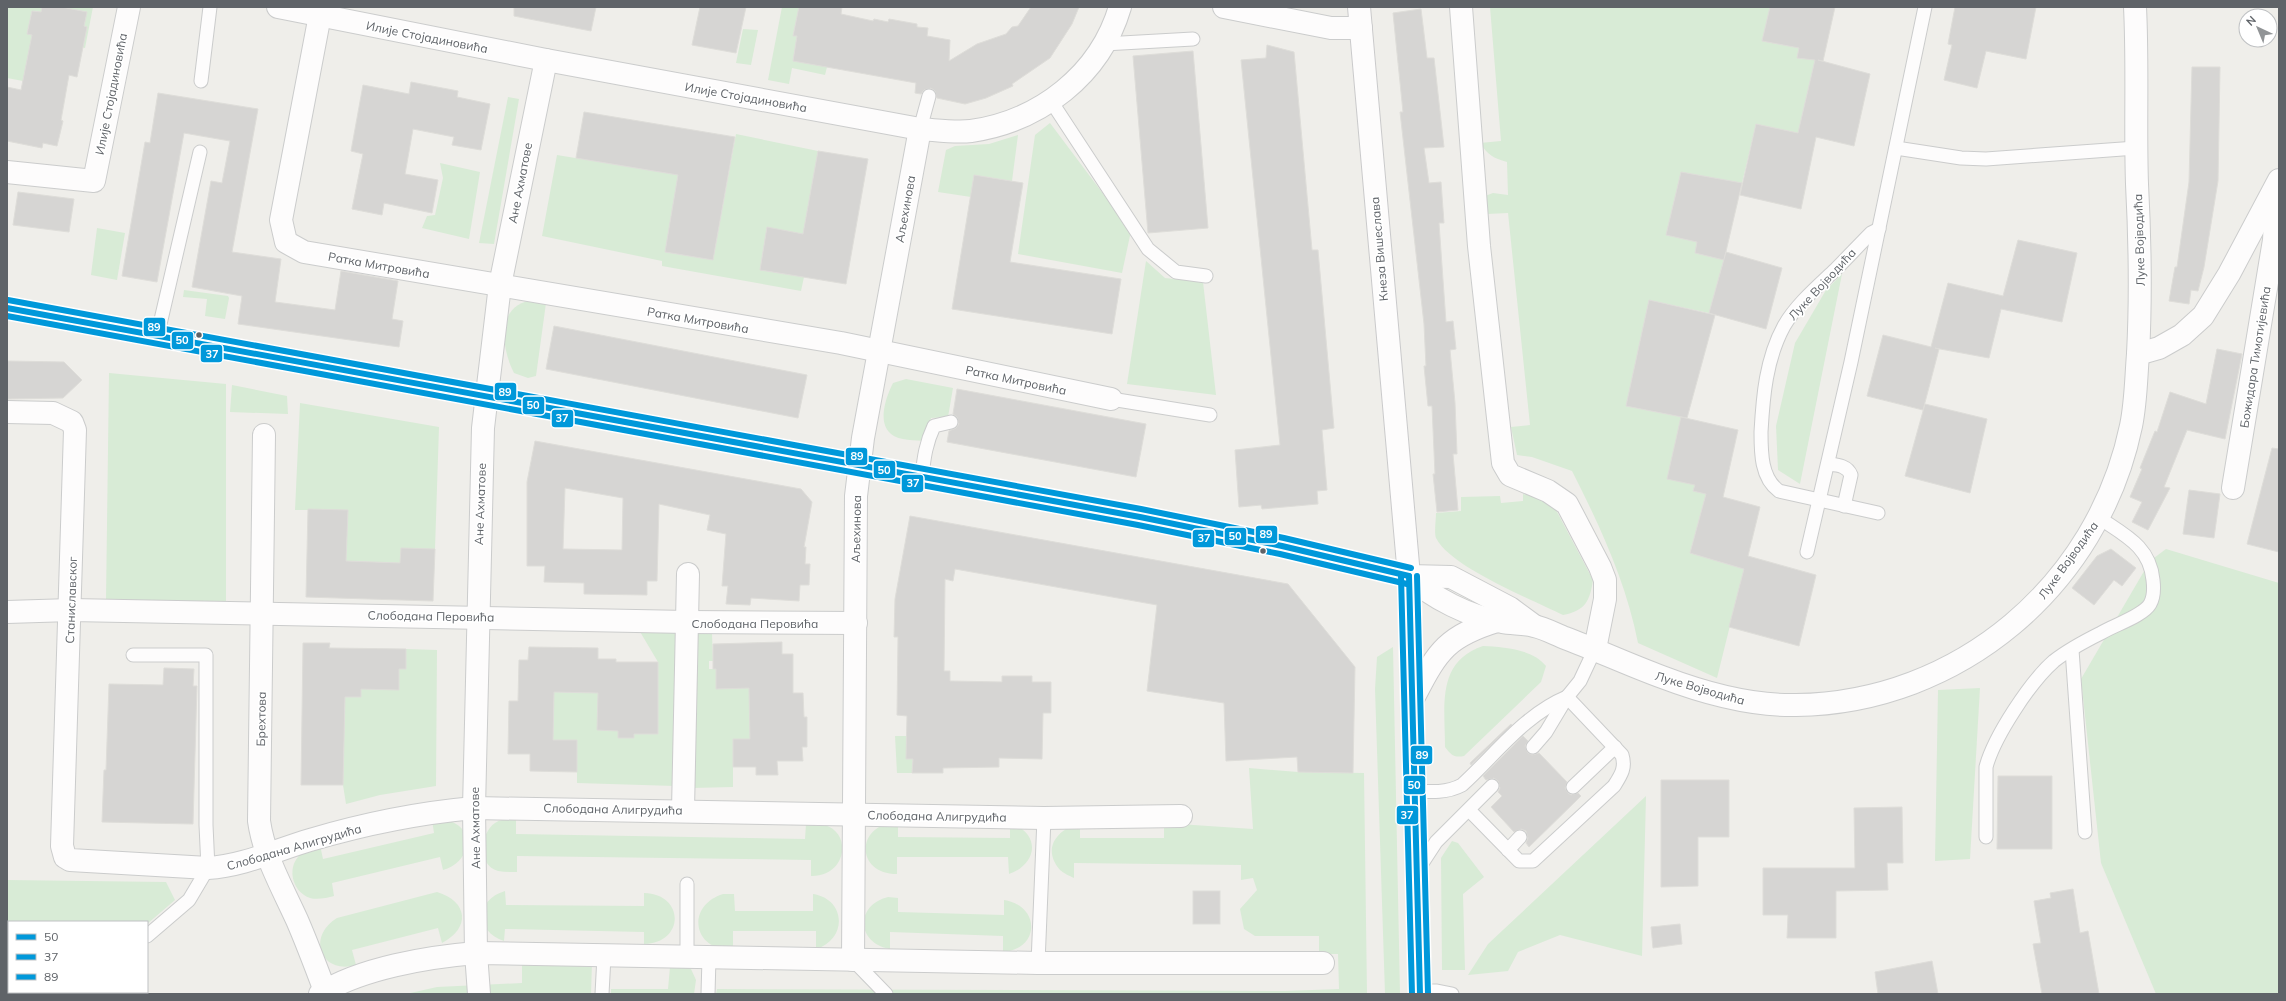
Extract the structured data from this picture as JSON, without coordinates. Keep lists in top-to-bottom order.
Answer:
{
  "streets": {
    "street": [
      "Илије Стојадиновића",
      "Ане Ахматове",
      "Аљехинова",
      "Луке Војводића",
      "Кнеза Вишеслава",
      "Ратка Митровића",
      "Божидара Тимотијевића",
      "Станиславског",
      "Слободана Перовића",
      "Брехтова",
      "Слободана Алигрудића"
    ]
  },
  "crossings": [
    ["Илије Стојадиновића", "Ане Ахматове"],
    ["Илије Стојадиновића", "Аљехинова"],
    ["Илије Стојадиновића", "Ратка Митровића"],
    ["Ане Ахматове", "Ратка Митровића"],
    ["Ане Ахматове", "Слободана Перовића"],
    ["Ане Ахматове", "Слободана Алигрудића"],
    ["Аљехинова", "Ратка Митровића"],
    ["Аљехинова", "Слободана Перовића"],
    ["Аљехинова", "Слободана Алигрудића"],
    ["Луке Војводића", "Кнеза Вишеслава"],
    ["Станиславског", "Слободана Перовића"],
    ["Станиславског", "Слободана Алигрудића"],
    ["Слободана Перовића", "Брехтова"],
    ["Брехтова", "Слободана Алигрудића"]
  ],
  "lines": ["transit line 89", "transit line 50", "transit line 37"],
  "legend": ["50", "37", "89"],
  "north": "top left"
}
